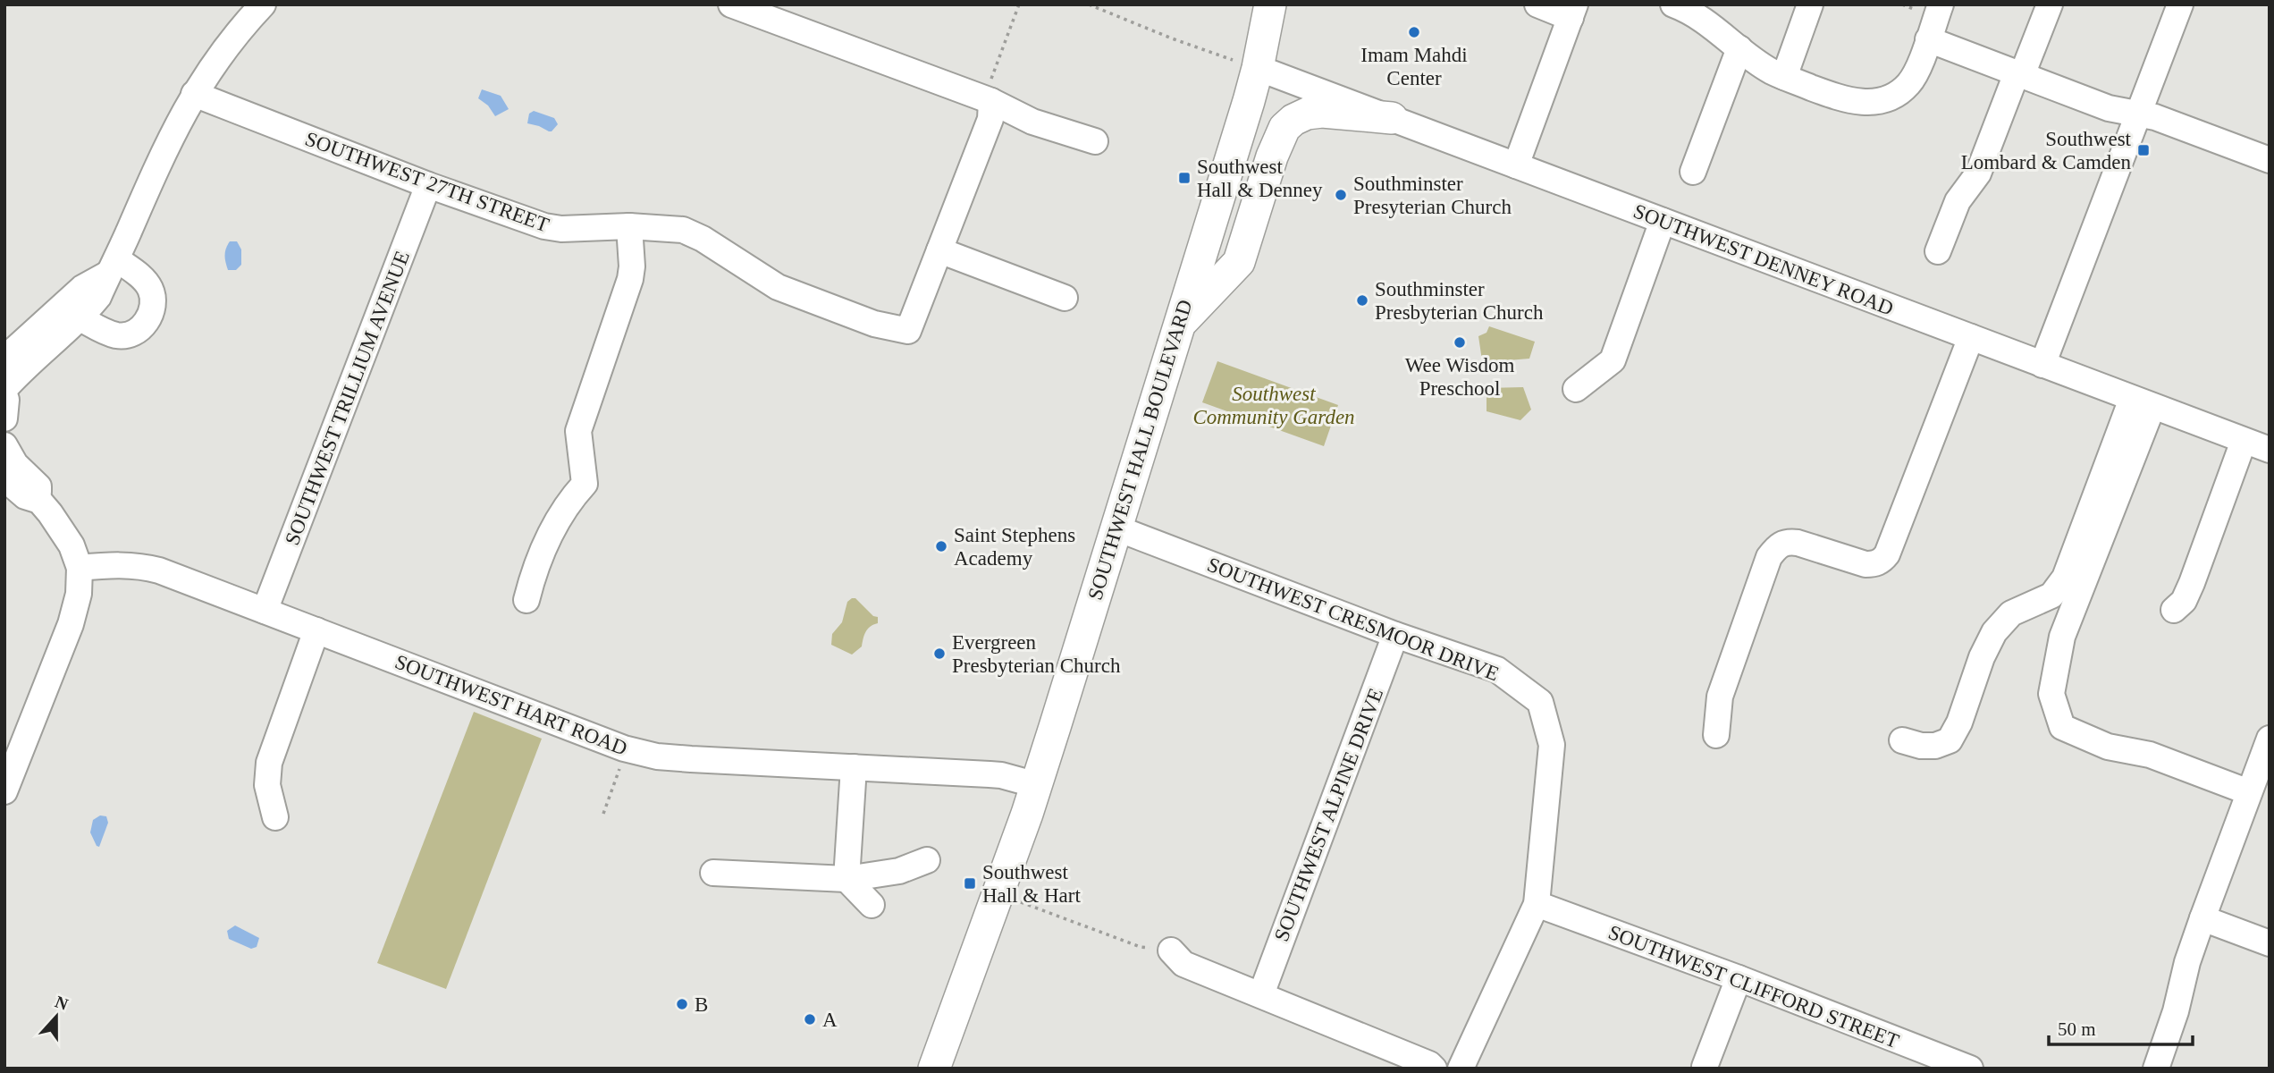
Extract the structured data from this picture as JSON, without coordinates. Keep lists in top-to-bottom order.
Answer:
{
  "streets": {
    "main road": ["SOUTHWEST HALL BOULEVARD"],
    "street": [
      "SOUTHWEST 27TH STREET",
      "SOUTHWEST DENNEY ROAD",
      "SOUTHWEST TRILLIUM AVENUE",
      "SOUTHWEST CRESMOOR DRIVE",
      "SOUTHWEST HART ROAD",
      "SOUTHWEST ALPINE DRIVE",
      "SOUTHWEST CLIFFORD STREET"
    ]
  },
  "crossings": [
    ["SOUTHWEST 27TH STREET", "SOUTHWEST TRILLIUM AVENUE"],
    ["SOUTHWEST DENNEY ROAD", "SOUTHWEST HALL BOULEVARD"],
    ["SOUTHWEST TRILLIUM AVENUE", "SOUTHWEST HART ROAD"],
    ["SOUTHWEST HALL BOULEVARD", "SOUTHWEST CRESMOOR DRIVE"],
    ["SOUTHWEST HALL BOULEVARD", "SOUTHWEST HART ROAD"],
    ["SOUTHWEST CRESMOOR DRIVE", "SOUTHWEST ALPINE DRIVE"],
    ["SOUTHWEST CRESMOOR DRIVE", "SOUTHWEST CLIFFORD STREET"]
  ],
  "parks": ["Southwest Community Garden"],
  "places": {
    "other": [
      "Imam Mahdi Center",
      "Southminster Presyterian Church",
      "Southminster Presbyterian Church",
      "Wee Wisdom Preschool",
      "Saint Stephens Academy",
      "Evergreen Presbyterian Church",
      "B",
      "A"
    ],
    "transit": ["Southwest Lombard & Camden", "Southwest Hall & Denney", "Southwest Hall & Hart"]
  },
  "scale_bar": "50 m",
  "north": "top"
}
